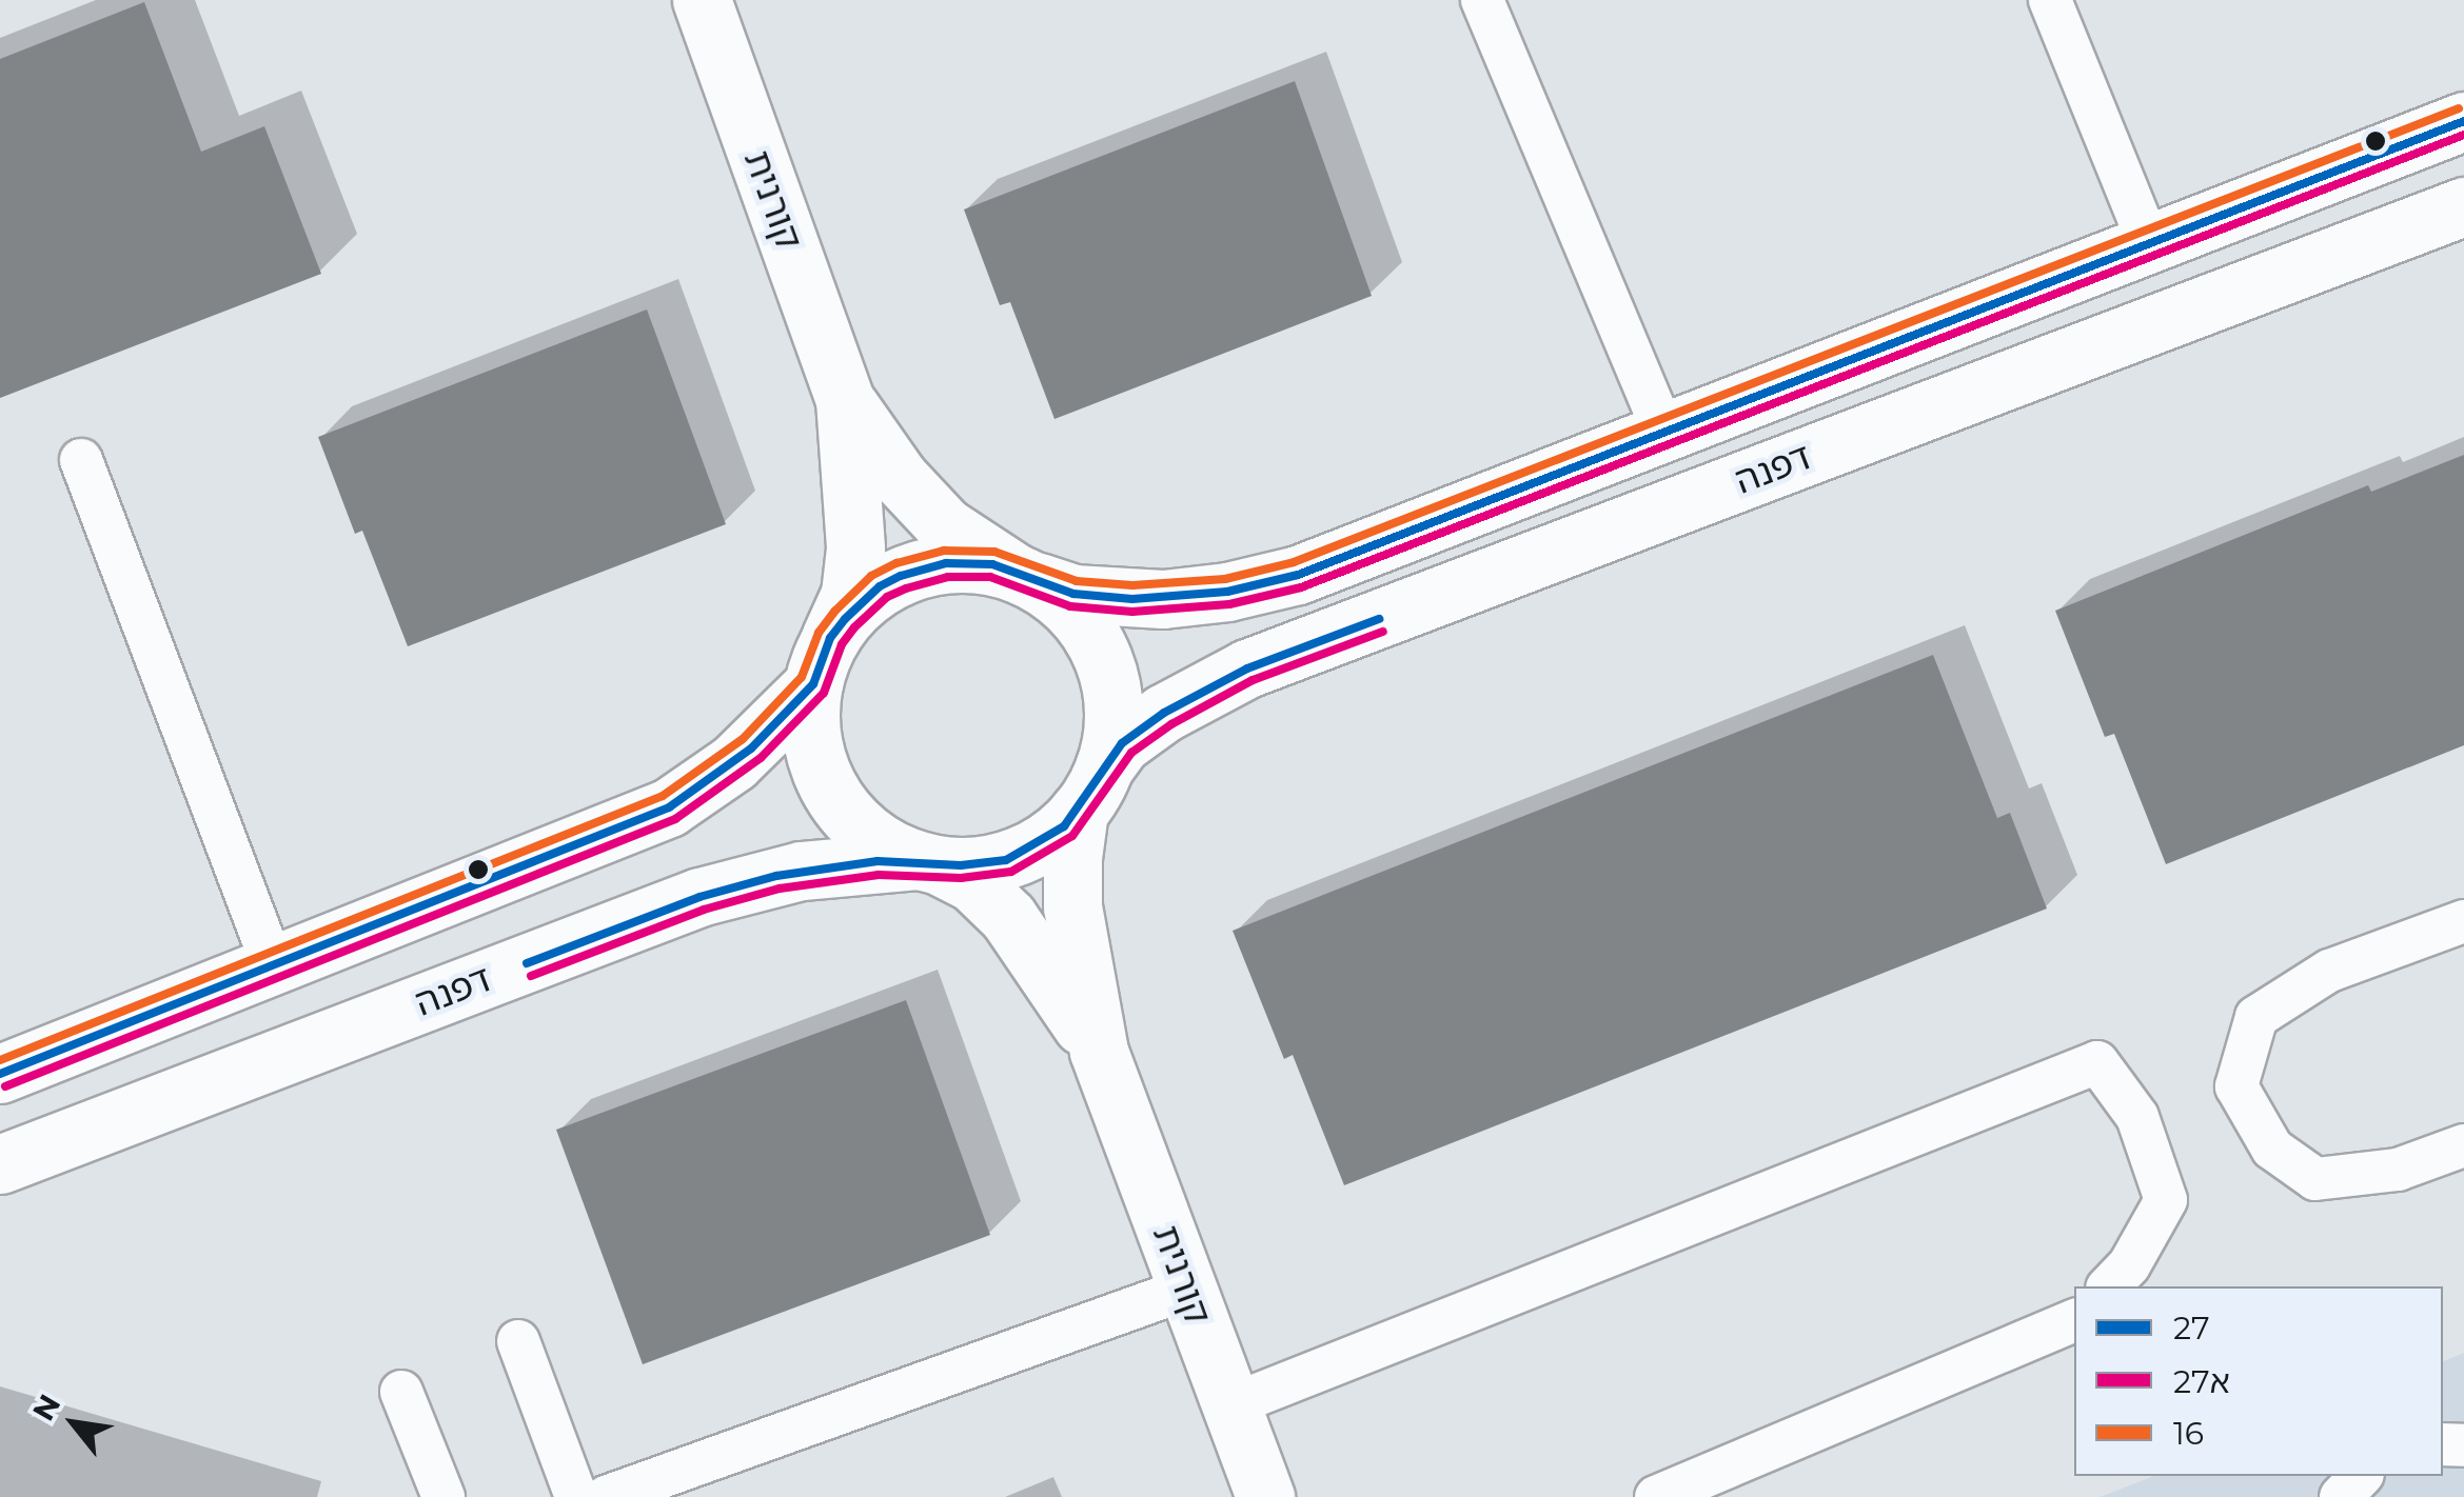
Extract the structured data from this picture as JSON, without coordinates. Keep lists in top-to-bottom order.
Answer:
{
  "streets": {
    "street": ["קורנית", "דפנה"]
  },
  "crossings": [
    ["קורנית", "דפנה"]
  ],
  "lines": ["transit line 16", "transit line 27", "transit line 27א"],
  "legend": ["27", "27א", "16"],
  "north": "top left"
}
